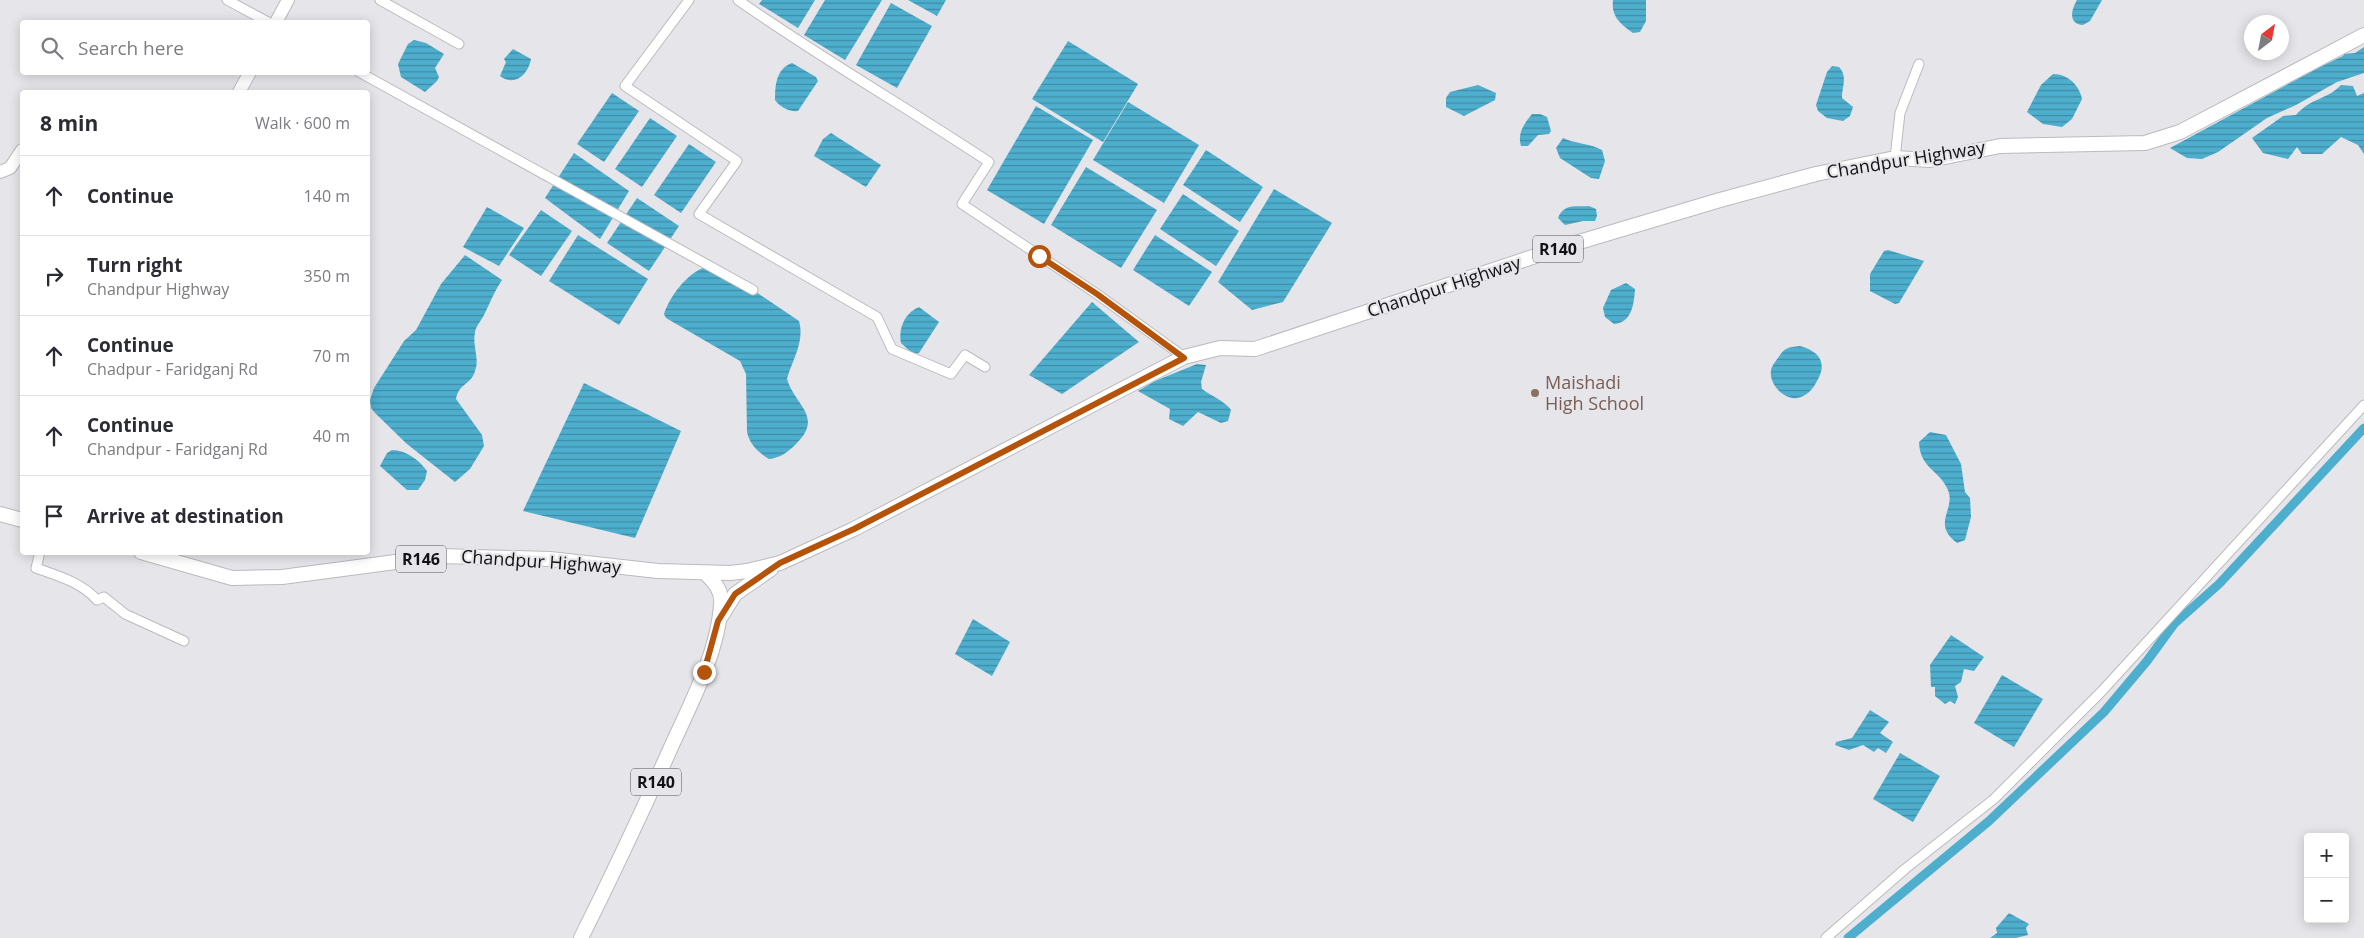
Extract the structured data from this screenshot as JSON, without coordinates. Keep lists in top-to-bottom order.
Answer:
{
  "streets": {
    "main road": ["Chandpur Highway", "R140", "R146"]
  },
  "crossings": [
    ["Chandpur Highway", "R140"]
  ],
  "places": ["Maishadi High School"],
  "north": "top right",
  "page": {
    "search": "Search here",
    "heading": ["8 min", "Walk · 600 m"],
    "list": [
      ["Continue", "140 m"],
      ["Turn right", "Chandpur Highway", "350 m"],
      ["Continue", "Chadpur - Faridganj Rd", "70 m"],
      ["Continue", "Chandpur - Faridganj Rd", "40 m"],
      "Arrive at destination"
    ],
    "map_buttons": ["+", "−"]
  }
}
